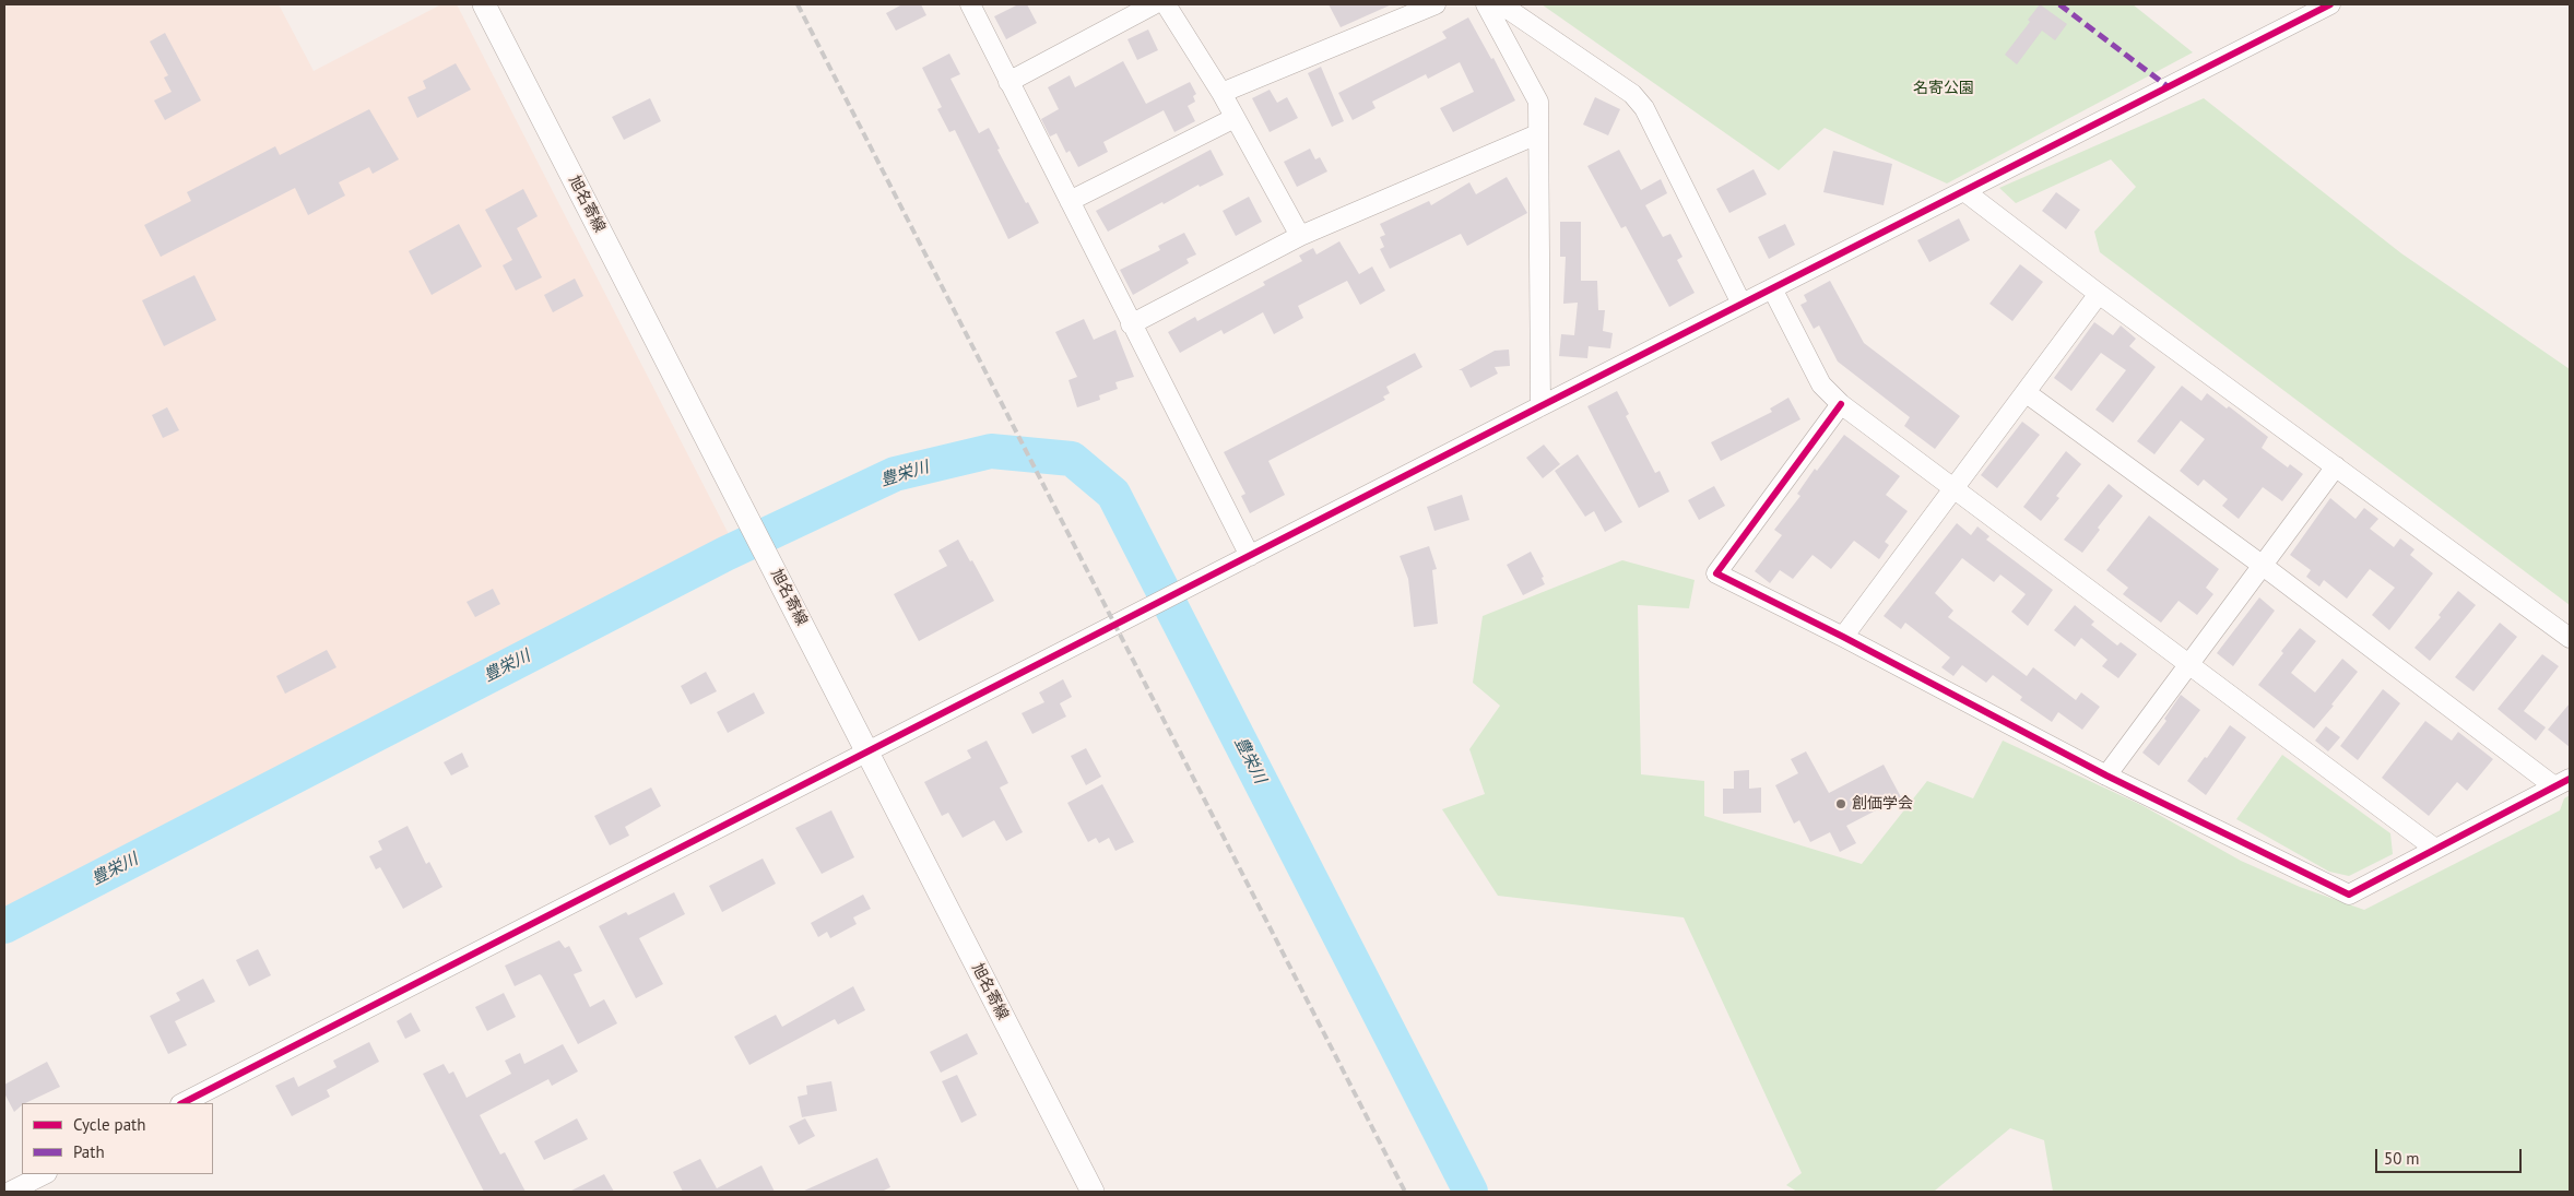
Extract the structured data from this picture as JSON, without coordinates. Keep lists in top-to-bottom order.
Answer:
{
  "streets": {
    "main road": ["旭名寄線"]
  },
  "water": ["豊栄川"],
  "parks": ["名寄公園"],
  "places": ["創価学会"],
  "legend": ["Cycle path", "Path"],
  "scale_bar": "50 m"
}
